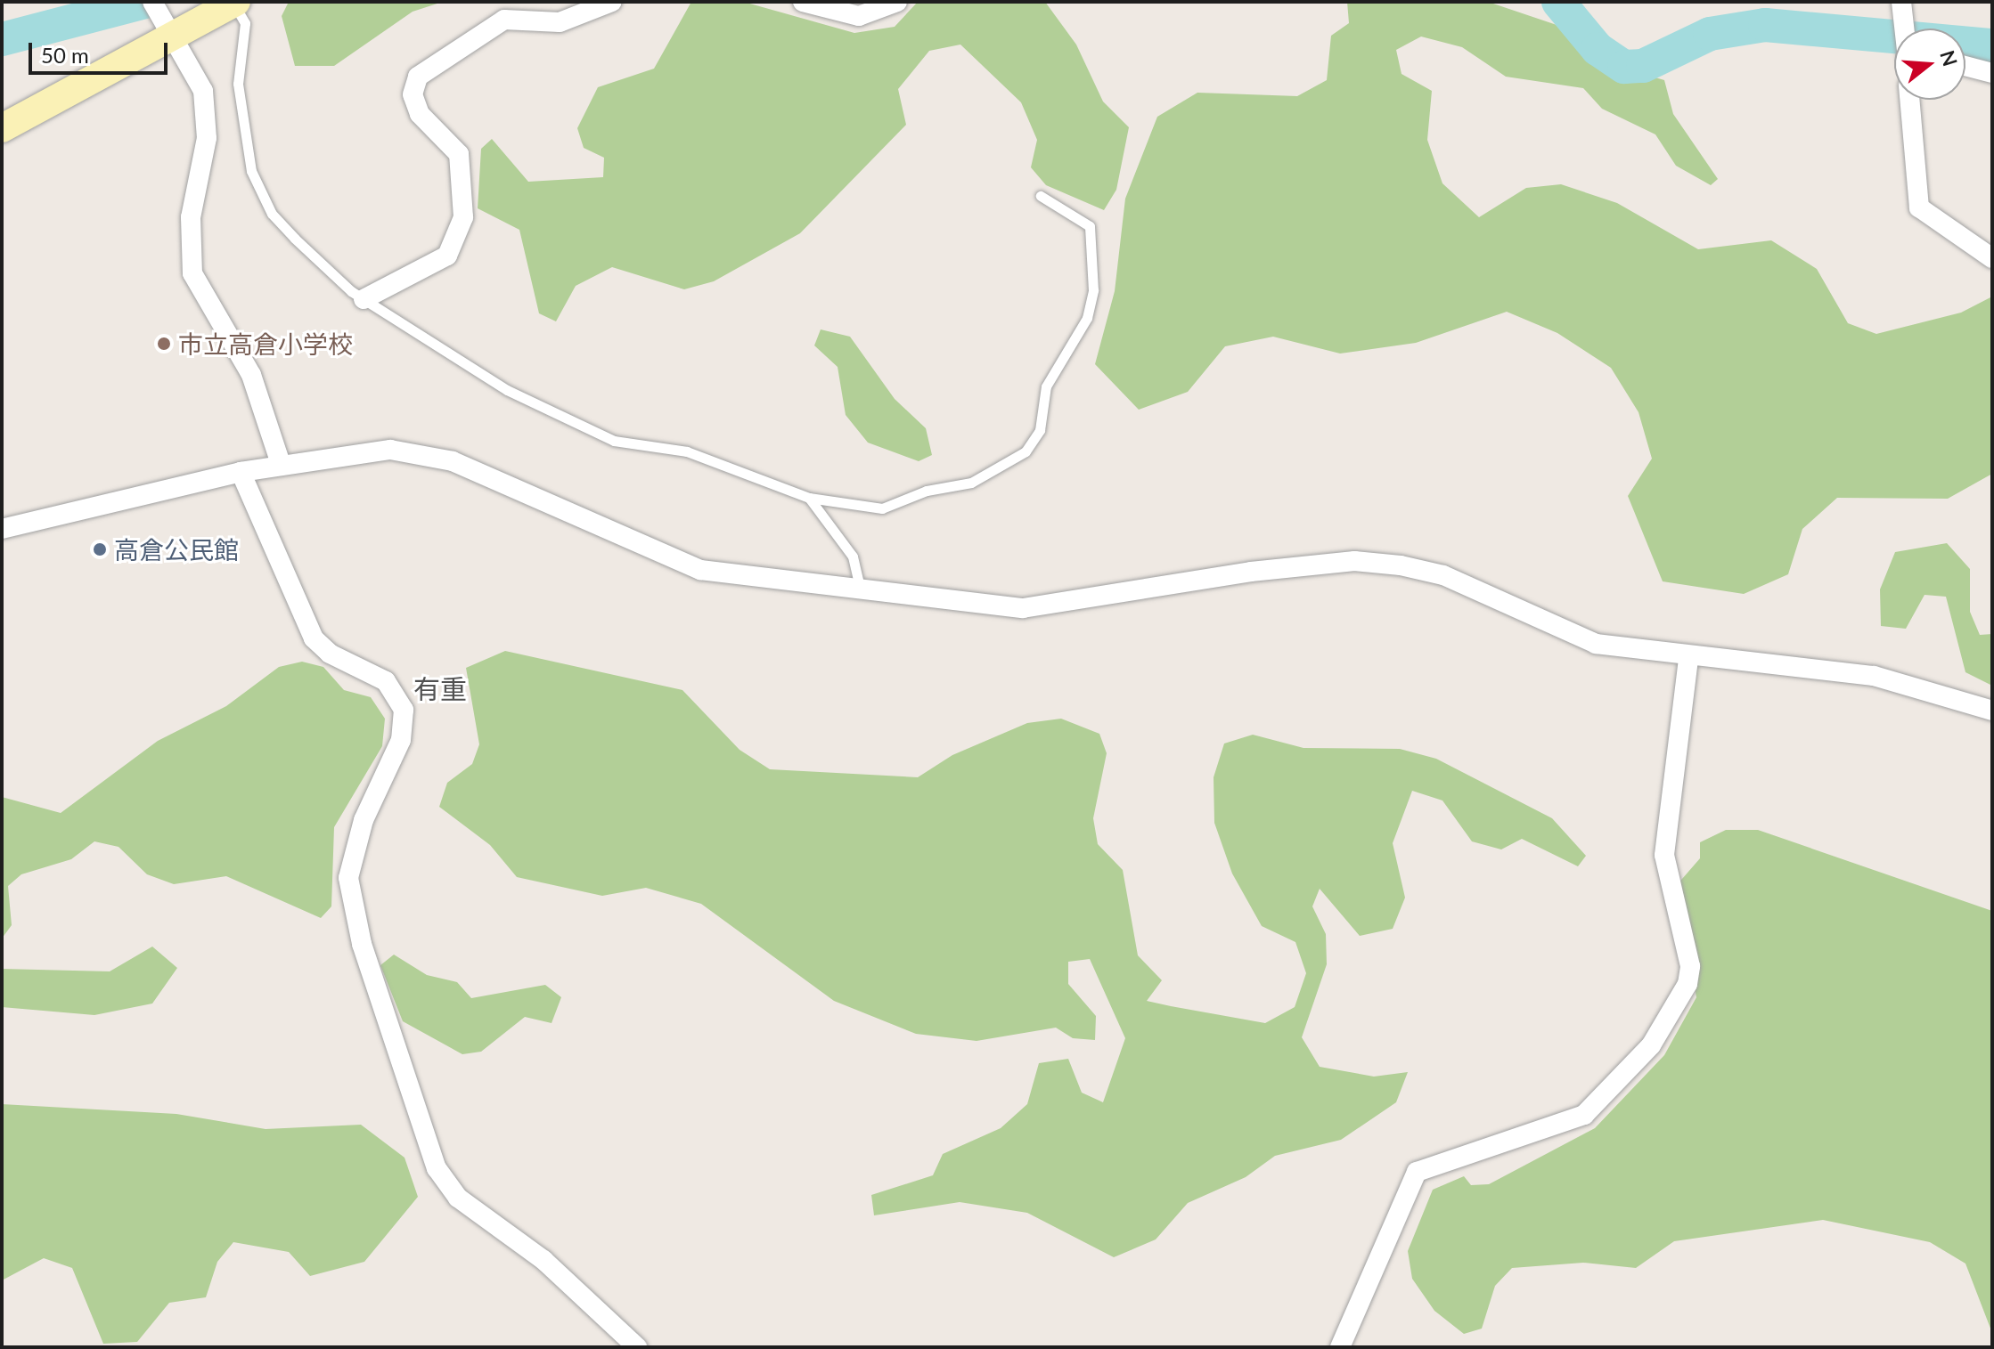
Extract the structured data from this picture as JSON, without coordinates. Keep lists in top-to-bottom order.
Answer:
{
  "districts": ["有重"],
  "places": ["市立高倉小学校", "高倉公民館"],
  "scale_bar": "50 m",
  "north": "right"
}
